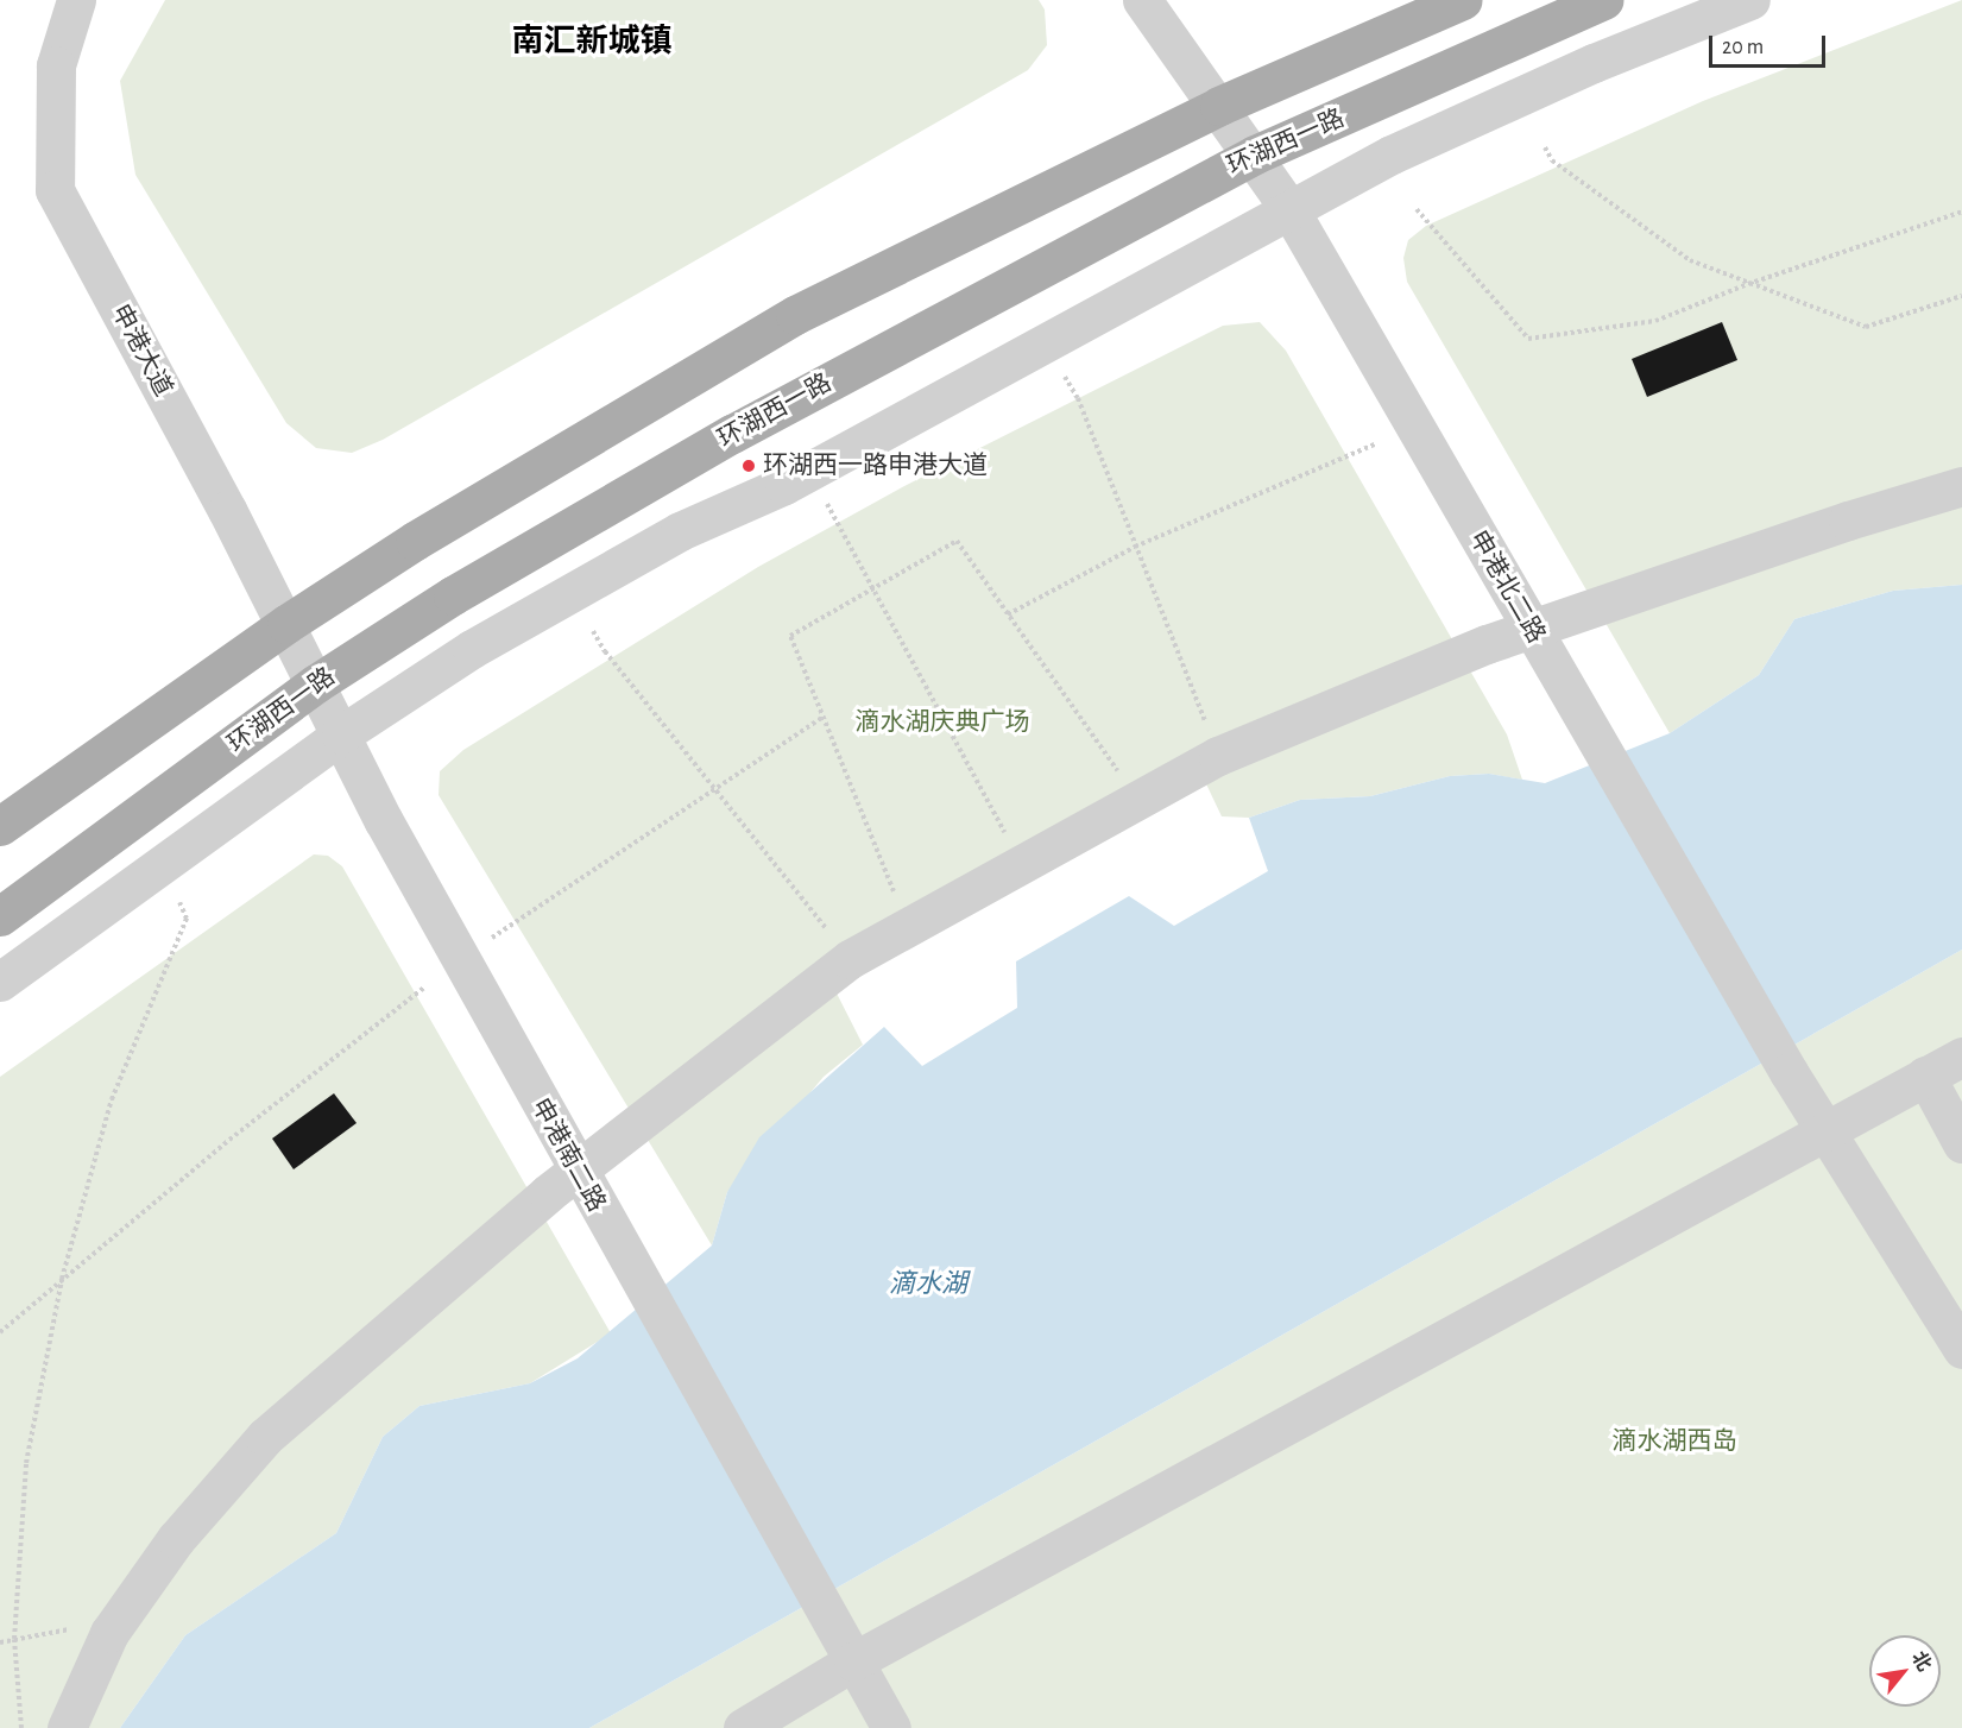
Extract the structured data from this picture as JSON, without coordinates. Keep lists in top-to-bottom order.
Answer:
{
  "streets": {
    "main road": ["环湖西一路"],
    "street": ["申港大道", "申港北二路", "申港南二路"]
  },
  "crossings": [
    ["环湖西一路", "申港大道"],
    ["环湖西一路", "申港北二路"],
    ["环湖西一路", "申港南二路"],
    ["申港大道", "申港南二路"]
  ],
  "districts": ["南汇新城镇"],
  "water": ["滴水湖"],
  "parks": ["滴水湖庆典广场", "滴水湖西岛"],
  "places": ["环湖西一路申港大道"],
  "scale_bar": "20 m",
  "north": "top right"
}
